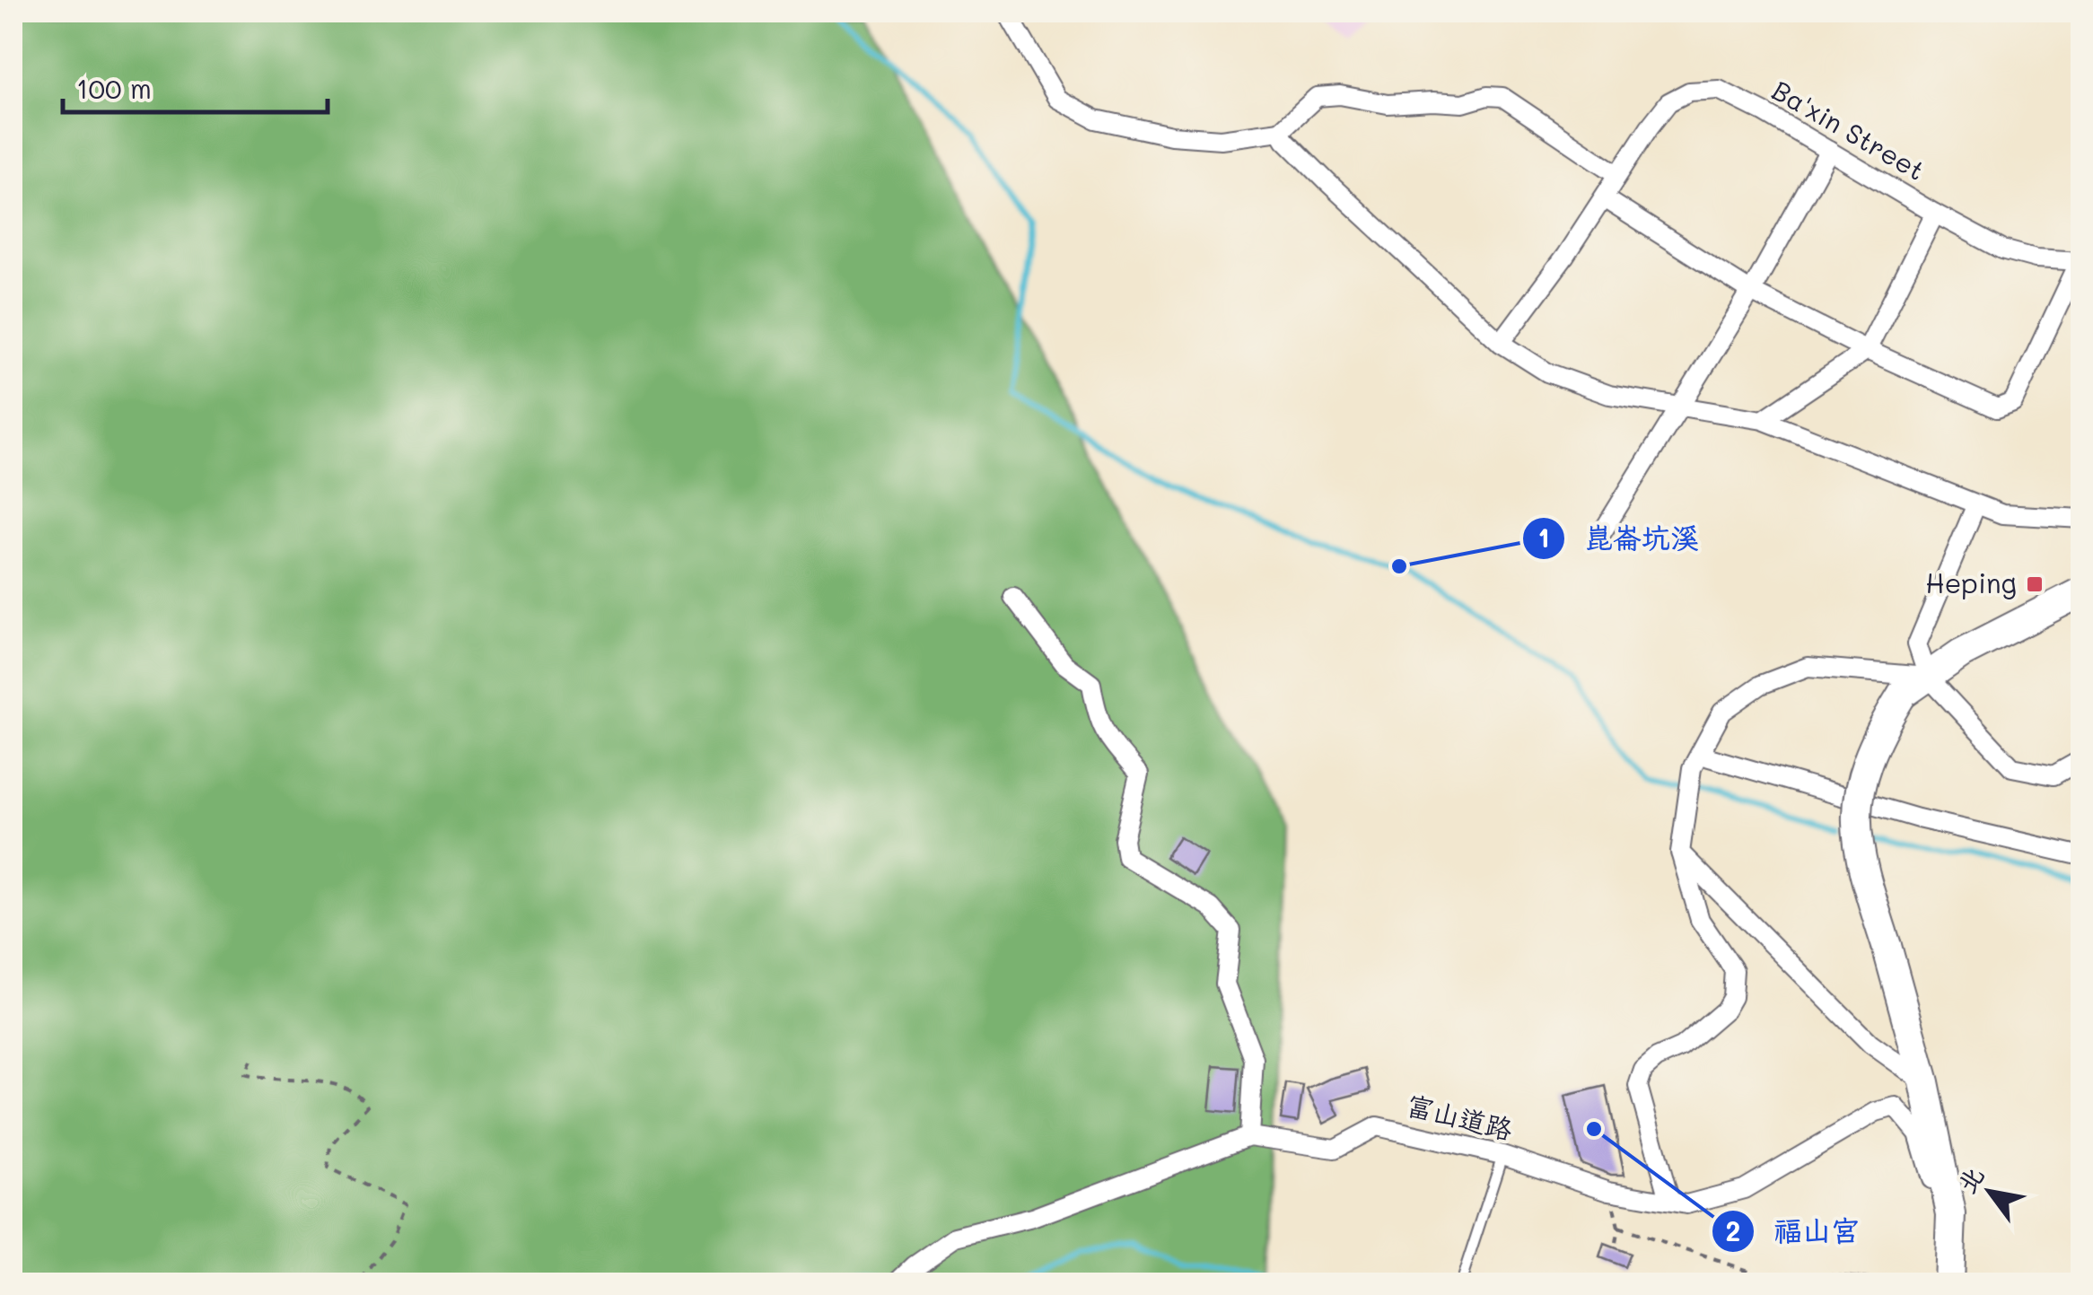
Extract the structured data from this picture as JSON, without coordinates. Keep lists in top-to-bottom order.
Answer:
{
  "streets": {
    "street": ["Ba'xin Street", "富山道路"]
  },
  "places": {
    "other": ["崑崙坑溪", "福山宮"],
    "transit": ["Heping"]
  },
  "scale_bar": "100 m",
  "north": "top left"
}
